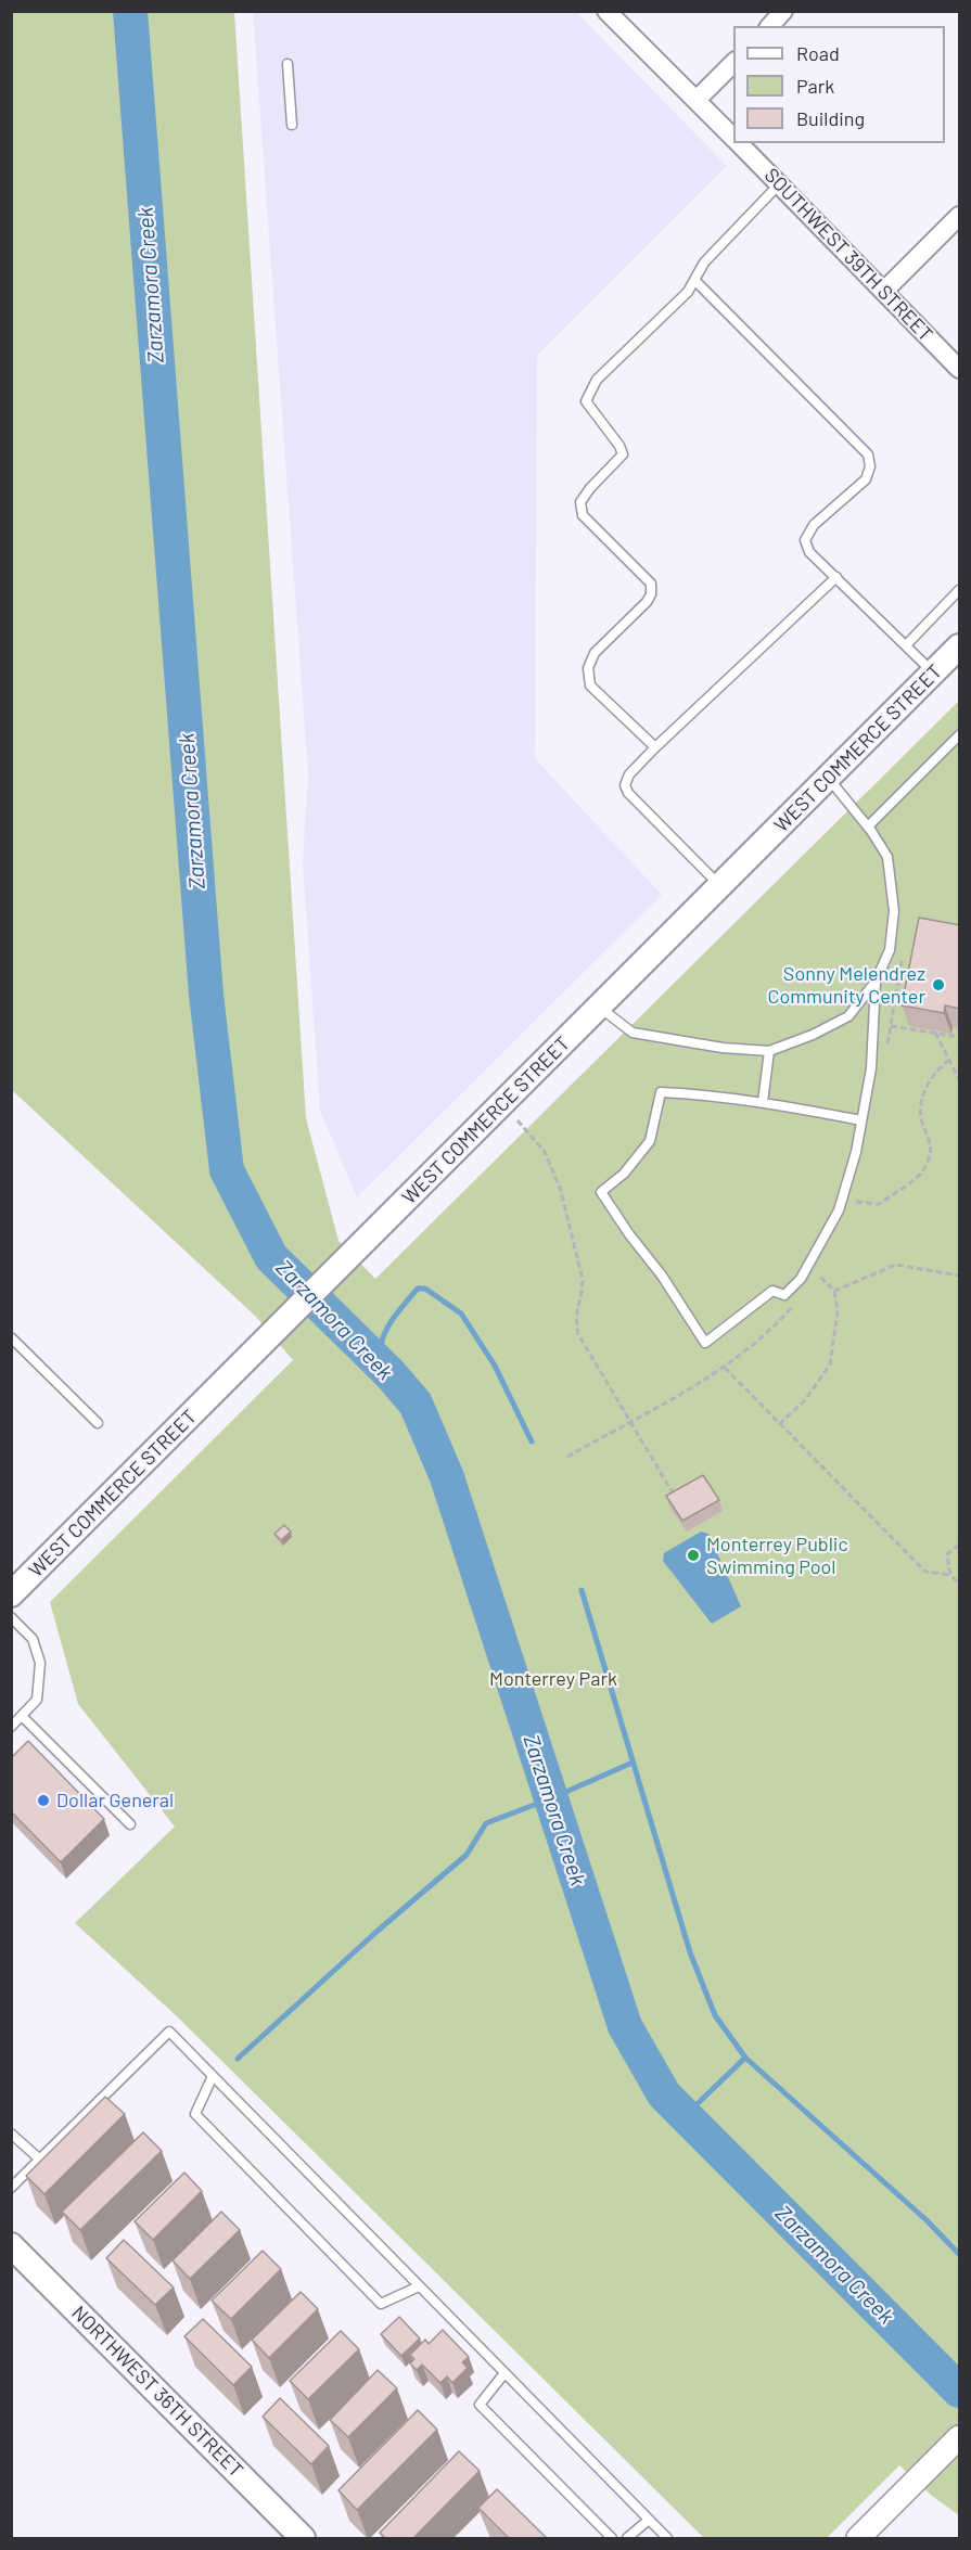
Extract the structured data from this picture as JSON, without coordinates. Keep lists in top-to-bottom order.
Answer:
{
  "streets": {
    "main road": ["WEST COMMERCE STREET", "NORTHWEST 36TH STREET"],
    "street": ["SOUTHWEST 39TH STREET"]
  },
  "water": ["Zarzamora Creek"],
  "parks": ["Monterrey Park"],
  "places": ["Sonny Melendrez Community Center", "Monterrey Public Swimming Pool", "Dollar General"],
  "legend": ["Road", "Park", "Building"]
}
